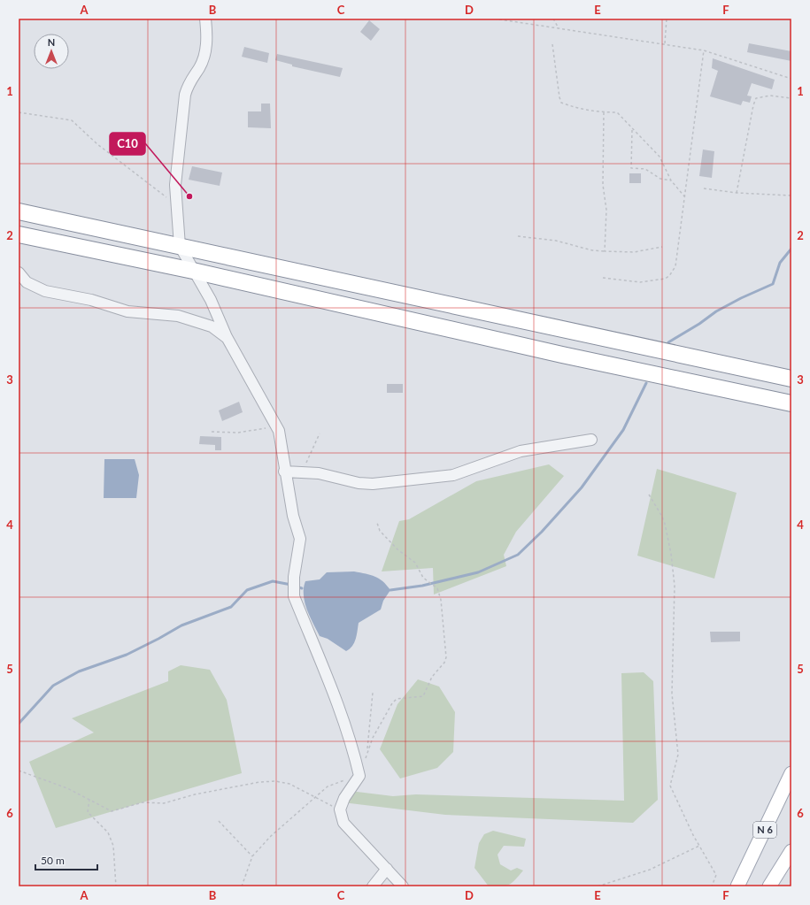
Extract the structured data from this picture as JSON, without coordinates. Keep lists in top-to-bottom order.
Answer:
{
  "streets": {
    "main road": ["N 6"]
  },
  "places": ["C10"],
  "scale_bar": "50 m",
  "north": "top",
  "grid": {
    "columns": [
      "A",
      "B",
      "C",
      "D",
      "E",
      "F"
    ],
    "rows": [
      "1",
      "2",
      "3",
      "4",
      "5",
      "6"
    ]
  }
}
